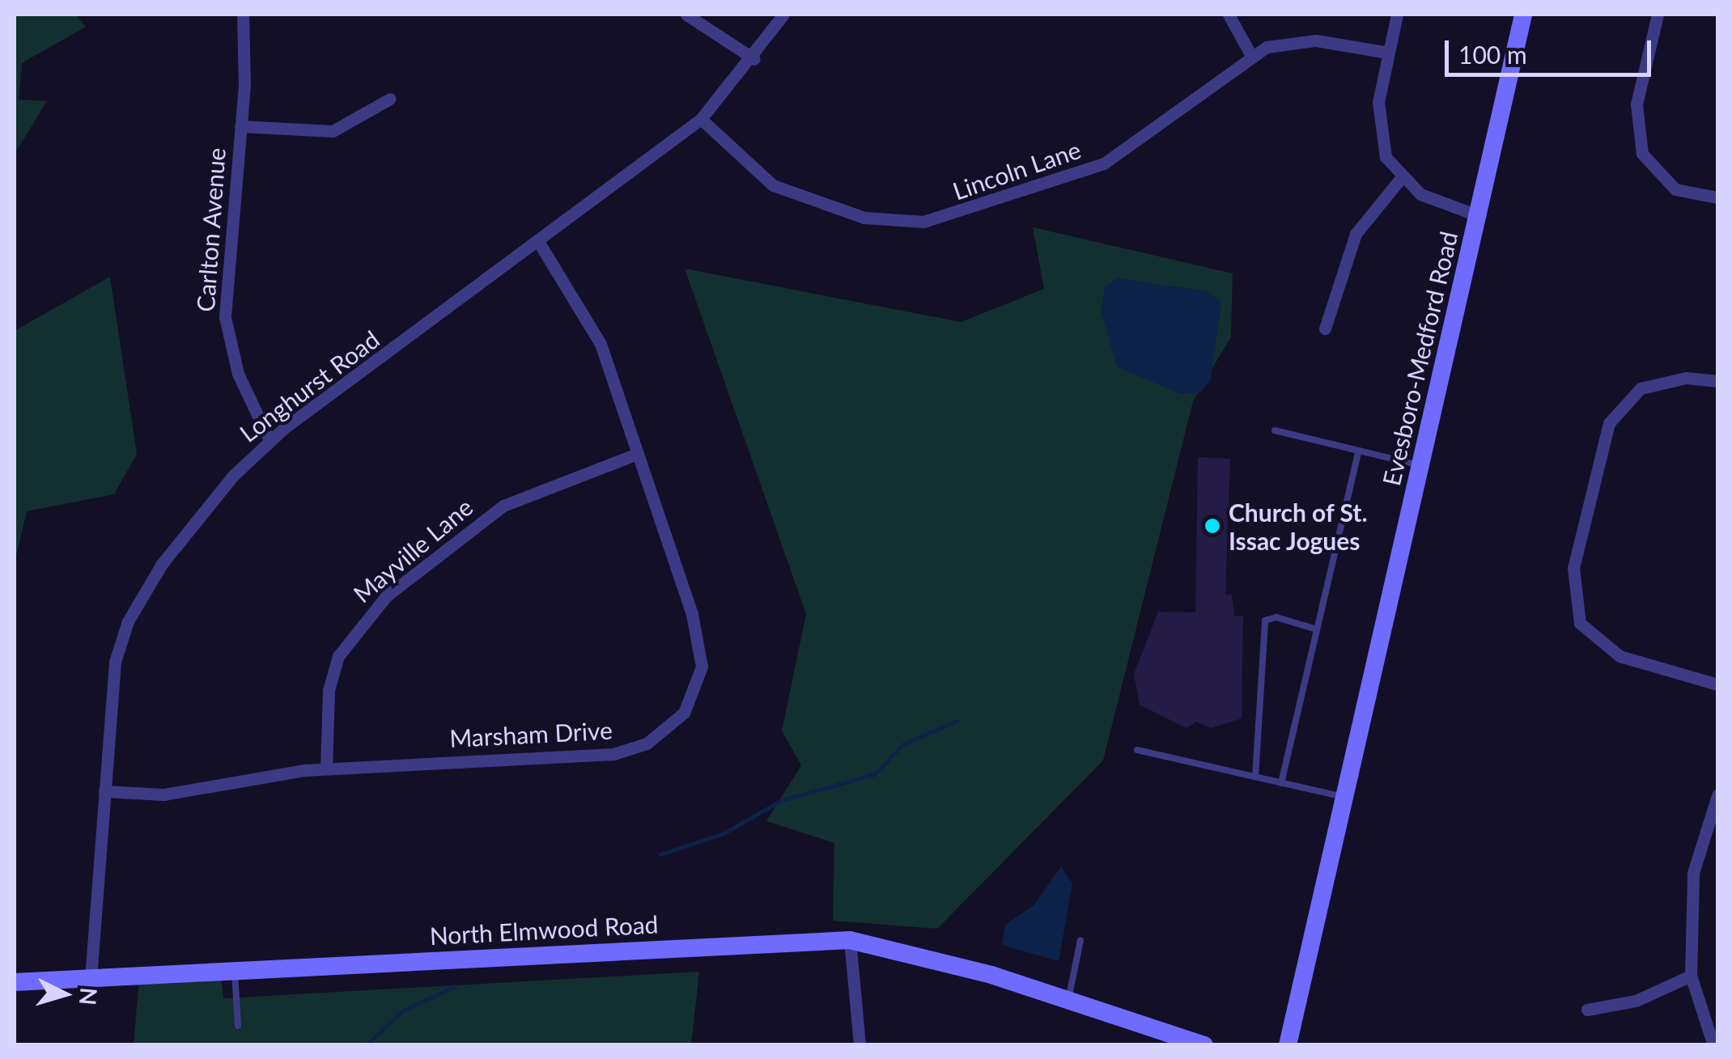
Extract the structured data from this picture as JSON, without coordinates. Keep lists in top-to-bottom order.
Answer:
{
  "streets": {
    "main road": ["Evesboro-Medford Road", "North Elmwood Road"],
    "street": [
      "Lincoln Lane",
      "Carlton Avenue",
      "Longhurst Road",
      "Mayville Lane",
      "Marsham Drive"
    ]
  },
  "crossings": [
    ["Lincoln Lane", "Longhurst Road"],
    ["Carlton Avenue", "Longhurst Road"],
    ["Longhurst Road", "Marsham Drive"],
    ["Longhurst Road", "North Elmwood Road"],
    ["Mayville Lane", "Marsham Drive"]
  ],
  "places": ["Church of St. Issac Jogues"],
  "scale_bar": "100 m",
  "north": "right"
}
